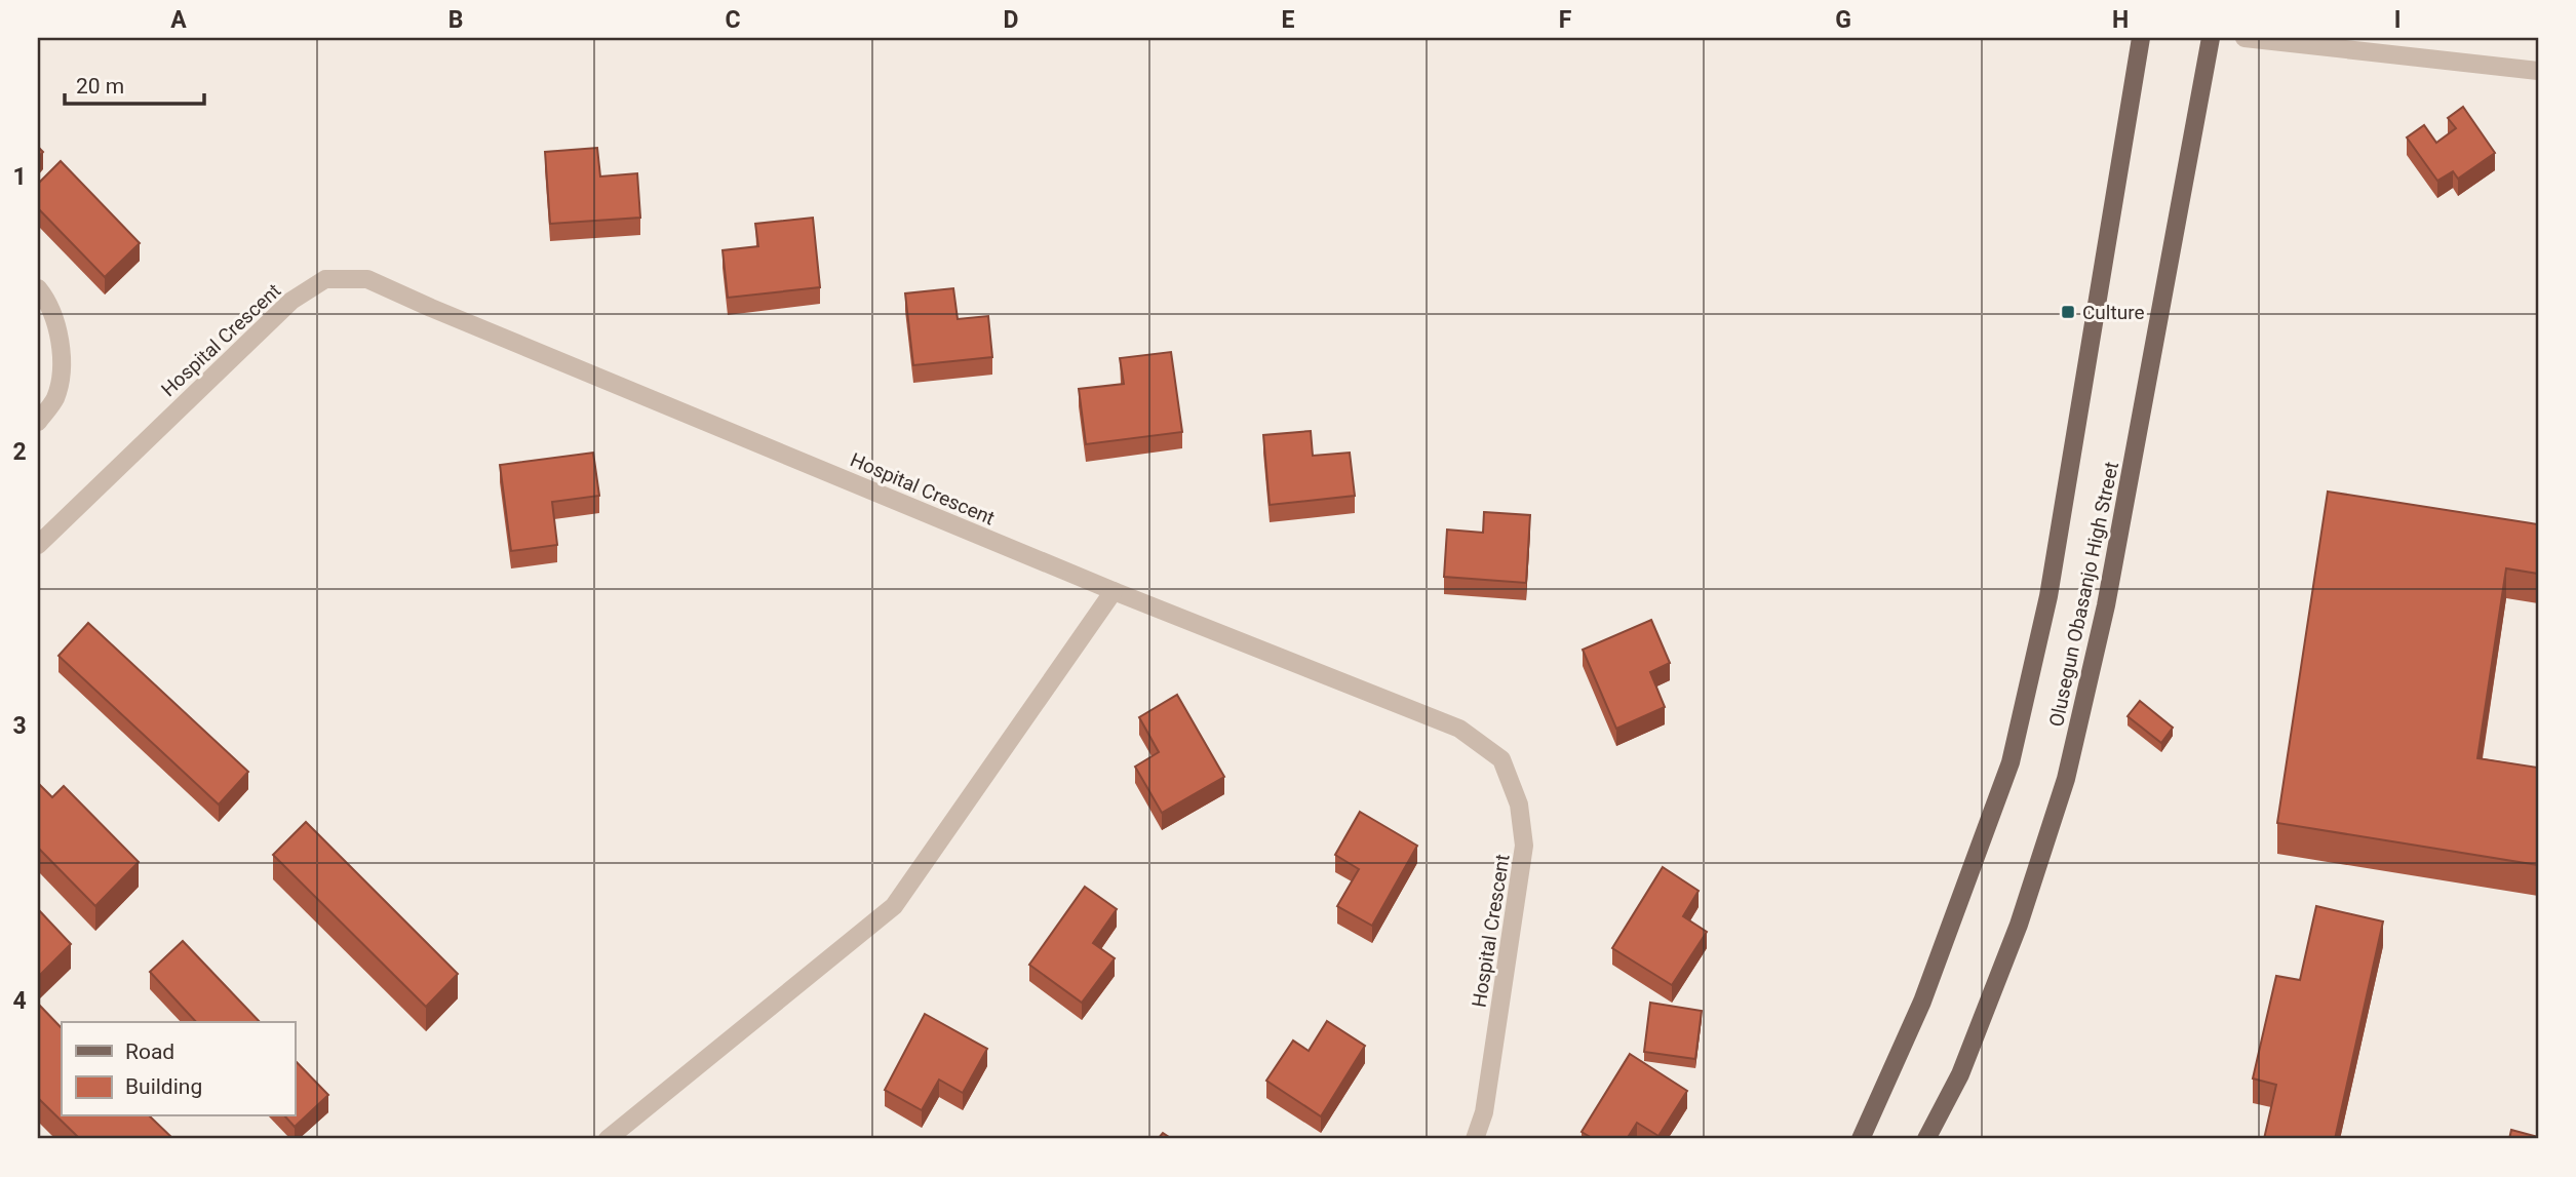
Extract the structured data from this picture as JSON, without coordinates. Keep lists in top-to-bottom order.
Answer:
{
  "streets": {
    "main road": ["Olusegun Obasanjo High Street"],
    "street": ["Hospital Crescent"]
  },
  "places": {
    "transit": ["Culture"]
  },
  "legend": ["Road", "Building"],
  "scale_bar": "20 m",
  "grid": {
    "columns": [
      "A",
      "B",
      "C",
      "D",
      "E",
      "F",
      "G",
      "H",
      "I"
    ],
    "rows": [
      "1",
      "2",
      "3",
      "4"
    ]
  }
}
